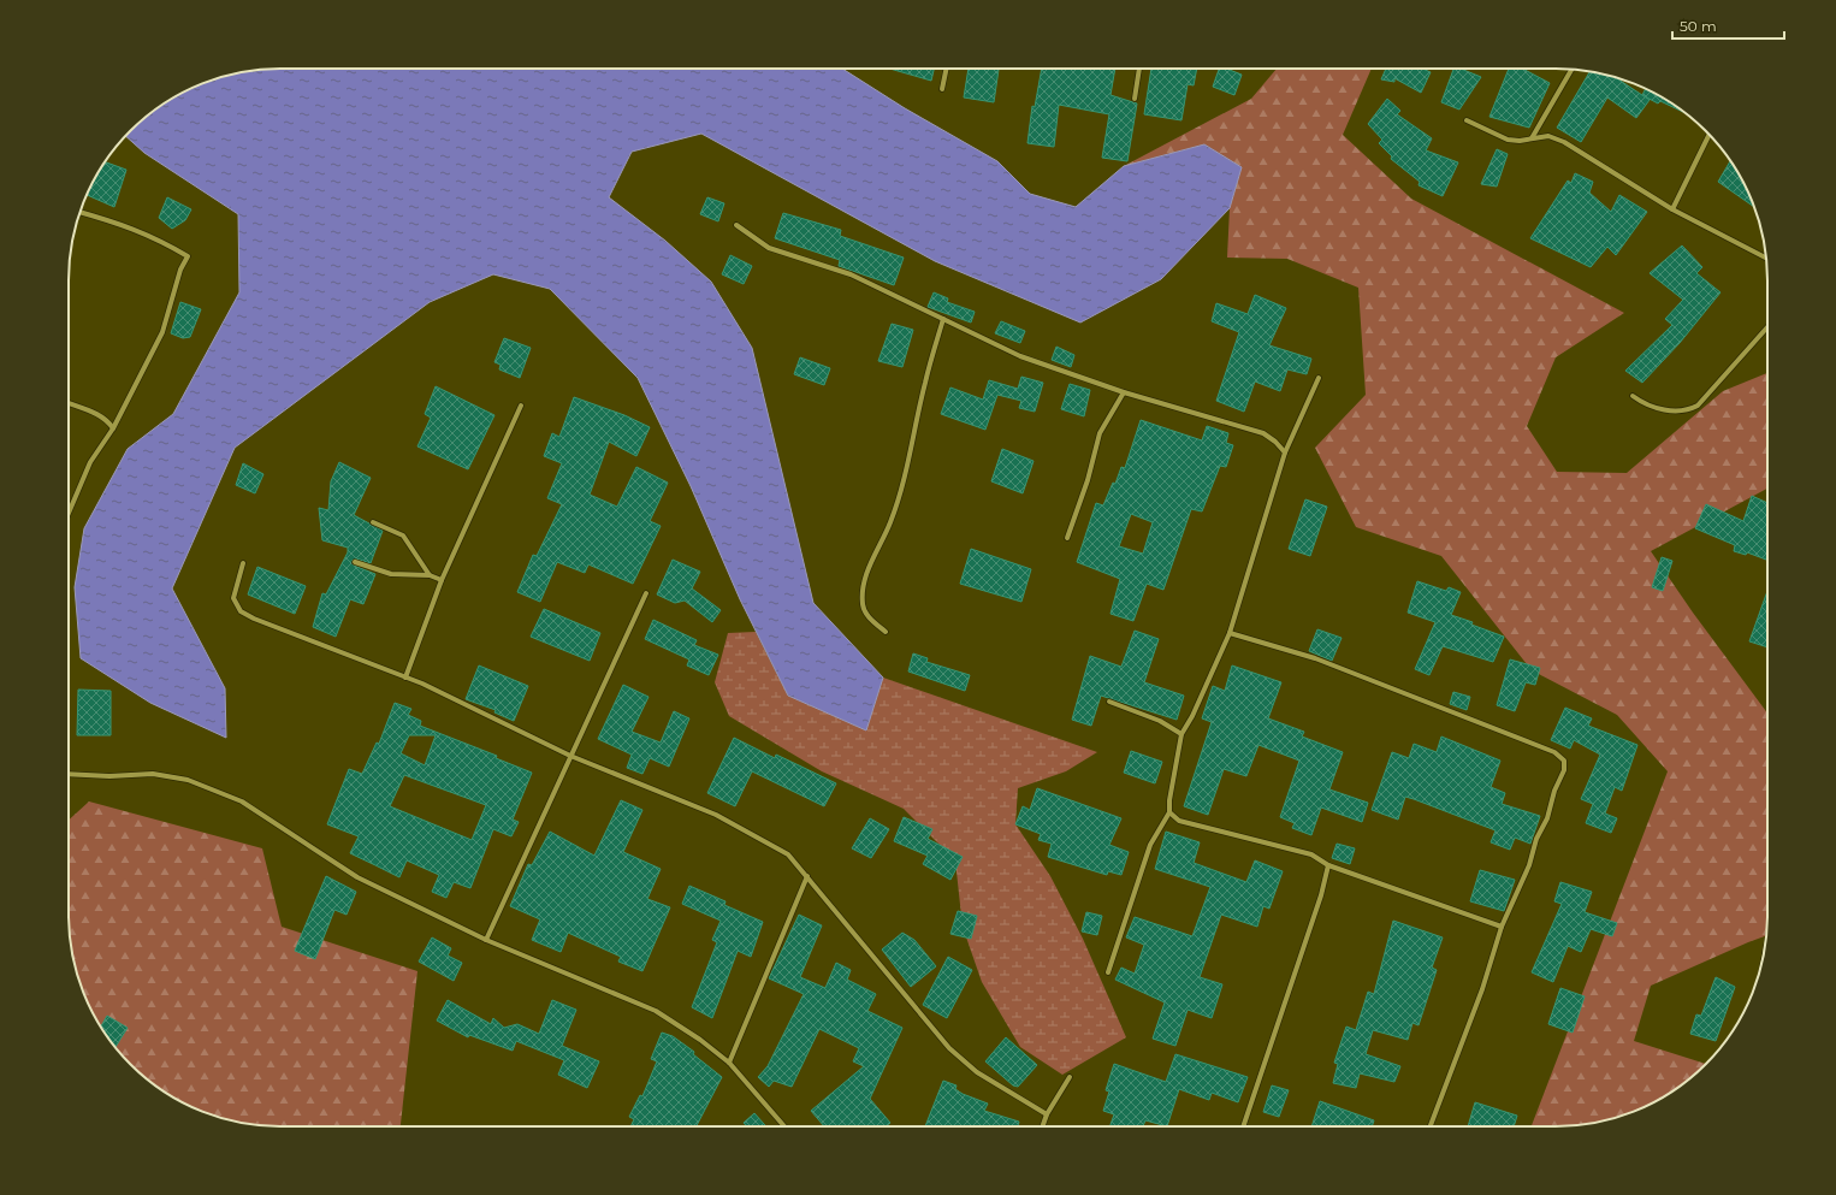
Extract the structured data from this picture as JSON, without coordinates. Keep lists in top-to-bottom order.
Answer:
{
  "scale_bar": "50 m"
}
